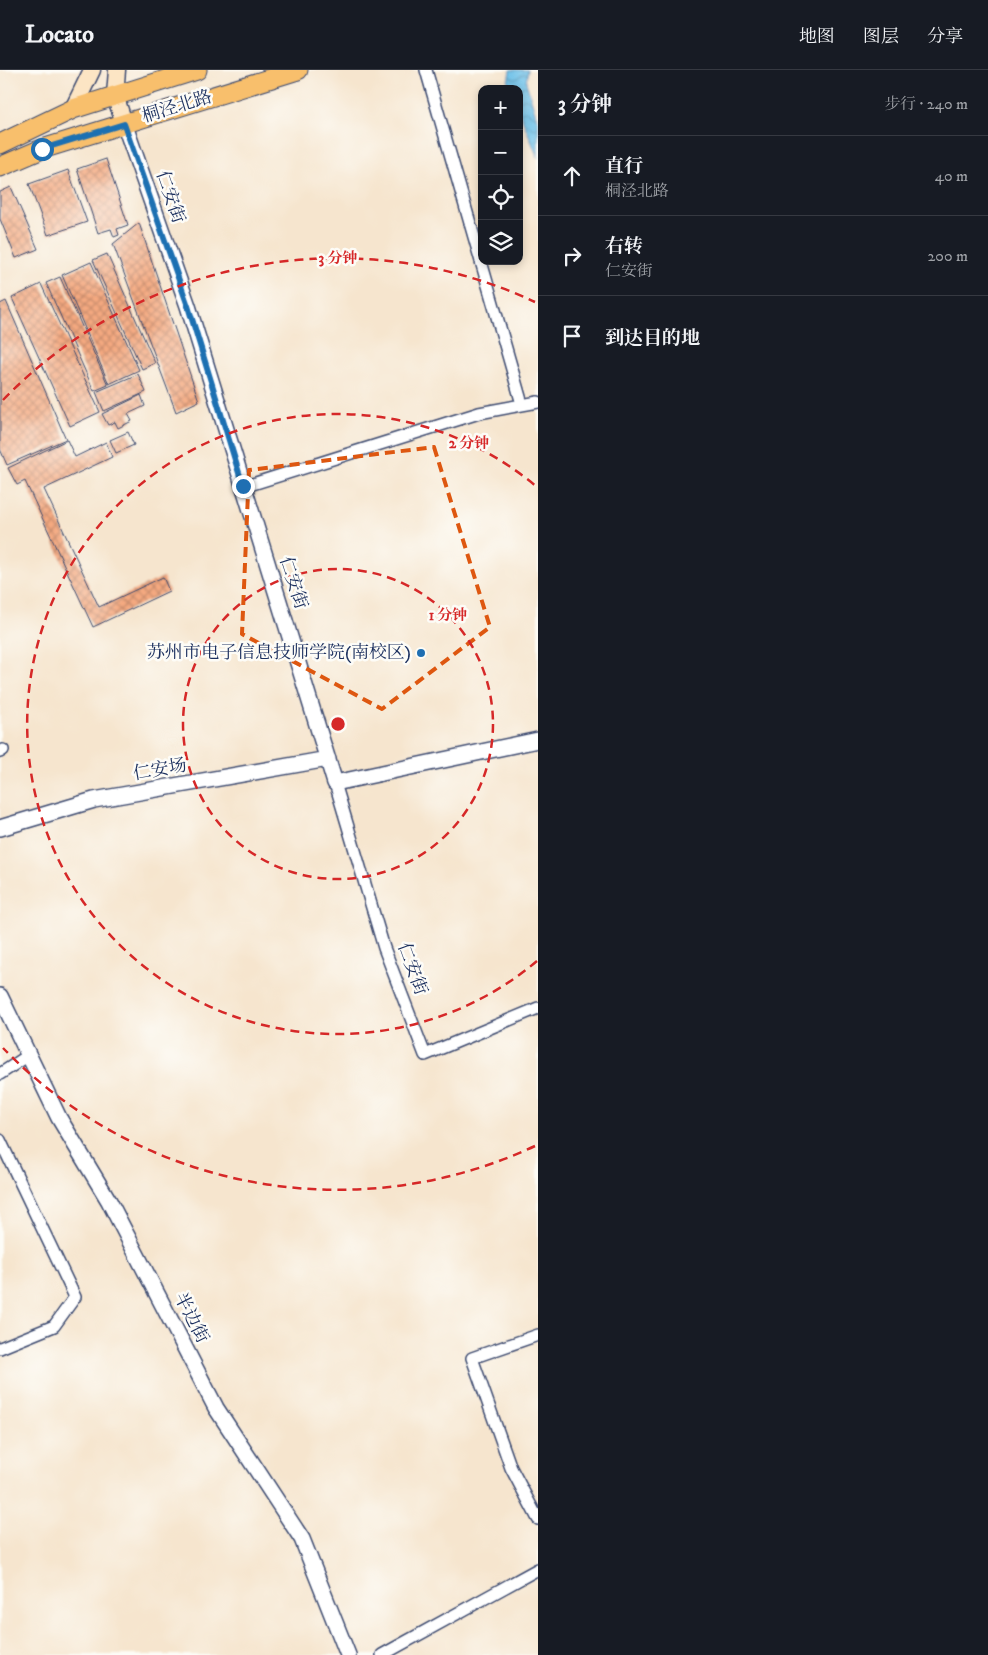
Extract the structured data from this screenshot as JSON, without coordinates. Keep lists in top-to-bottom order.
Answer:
{
  "streets": {
    "main road": ["桐泾北路"],
    "street": ["仁安街", "仁安场", "半边街"]
  },
  "crossings": [
    ["桐泾北路", "仁安街"],
    ["仁安街", "仁安场"]
  ],
  "places": ["苏州市电子信息技师学院(南校区)"],
  "page": {
    "header": "Locato",
    "nav": ["地图", "图层", "分享"],
    "heading": ["3 分钟", "步行 · 240 m"],
    "map_buttons": ["+", "−"],
    "list": [
      ["直行", "桐泾北路", "40 m"],
      ["右转", "仁安街", "200 m"],
      "到达目的地"
    ]
  },
  "rings": ["3 分钟", "2 分钟", "1 分钟"]
}
